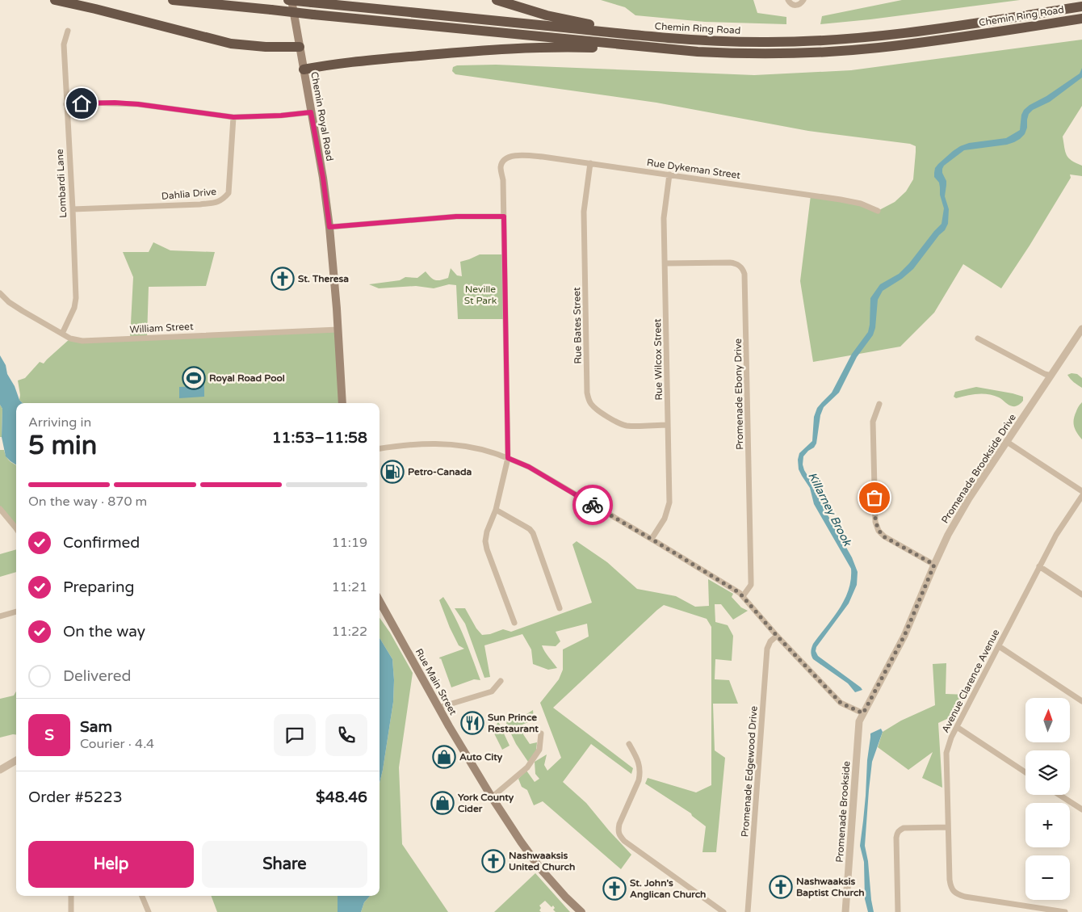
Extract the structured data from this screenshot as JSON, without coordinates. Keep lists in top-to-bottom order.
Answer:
{
  "streets": {
    "highway": ["Chemin Ring Road"],
    "main road": ["Chemin Royal Road", "Rue Main Street"],
    "street": [
      "Rue Dykeman Street",
      "Lombardi Lane",
      "Dahlia Drive",
      "Rue Bates Street",
      "William Street",
      "Rue Wilcox Street",
      "Promenade Ebony Drive",
      "Promenade Brookside Drive",
      "Avenue Clarence Avenue",
      "Promenade Edgewood Drive",
      "Promenade Brookside"
    ]
  },
  "crossings": [
    ["Chemin Royal Road", "William Street"],
    ["Rue Dykeman Street", "Rue Bates Street"],
    ["Rue Dykeman Street", "Rue Wilcox Street"],
    ["Lombardi Lane", "Dahlia Drive"],
    ["Lombardi Lane", "William Street"],
    ["Rue Bates Street", "Rue Wilcox Street"],
    ["Rue Wilcox Street", "Promenade Ebony Drive"],
    ["Promenade Brookside Drive", "Promenade Brookside"]
  ],
  "water": ["Killarney Brook"],
  "parks": ["Neville St Park"],
  "places": {
    "church": [
      "St. Theresa",
      "Nashwaaksis United Church",
      "Nashwaaksis Baptist Church",
      "St. John's Anglican Church"
    ],
    "sports": ["Royal Road Pool"],
    "fuel station": ["Petro-Canada"],
    "restaurant": ["Sun Prince Restaurant"],
    "shop": ["Auto City", "York County Cider"]
  },
  "north": "top",
  "page": {
    "heading": ["5 min", "Arriving in", "11:53–11:58"],
    "panel": [
      "Sam",
      "Courier · 4.4",
      "Order #5223",
      "$48.46"
    ],
    "bar": "On the way · 870 m",
    "list": [
      ["Confirmed", "11:19"],
      ["Preparing", "11:21"],
      ["On the way", "11:22"],
      "Delivered"
    ],
    "map_buttons": ["+", "−"],
    "round": "S",
    "buttons": ["Help", "Share"]
  }
}
